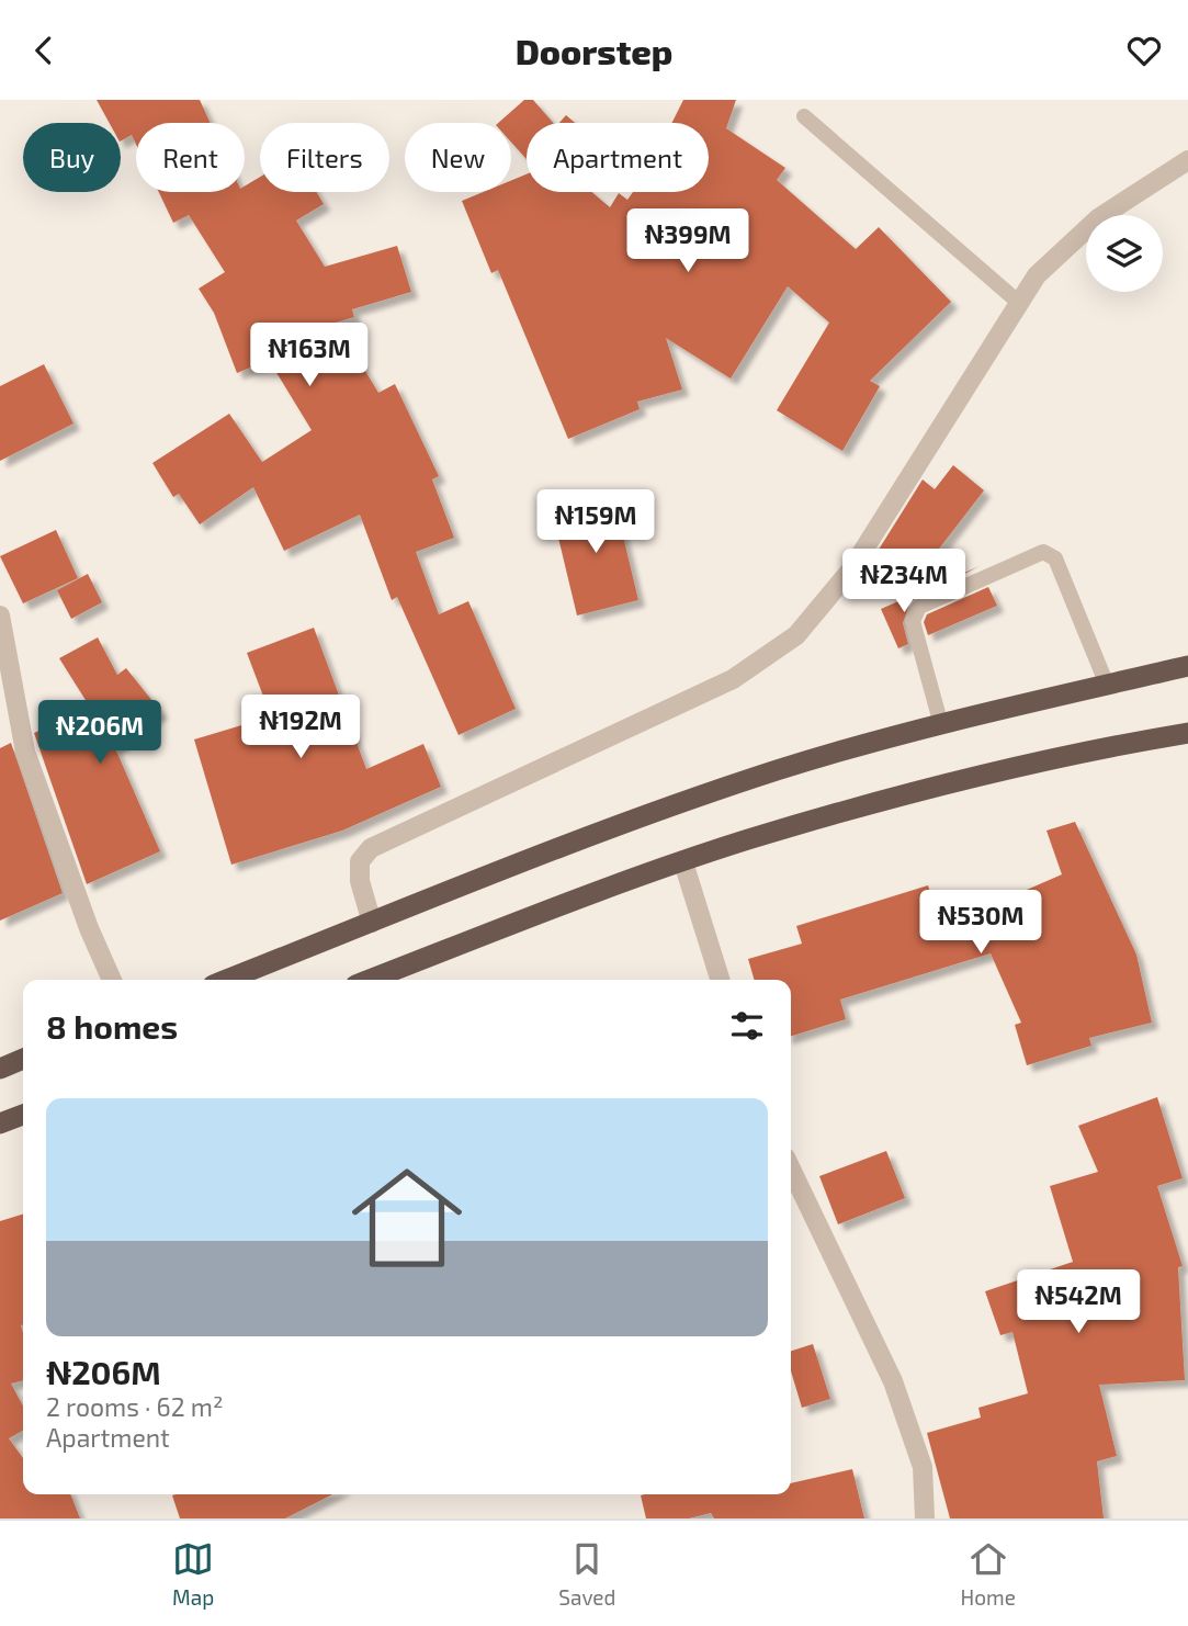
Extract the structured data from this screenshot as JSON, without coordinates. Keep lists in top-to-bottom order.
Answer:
{
  "page": {
    "header": "Doorstep",
    "chip": [
      "Buy",
      "Rent",
      "Filters",
      "New",
      "Apartment"
    ],
    "price": [
      "₦399M",
      "₦163M",
      "₦159M",
      "₦234M",
      "₦192M",
      "₦206M",
      "₦530M",
      "₦542M"
    ],
    "heading": "8 homes",
    "list": [
      {
        "name": "₦206M",
        "note": "2 rooms · 62 m² · Apartment"
      }
    ],
    "tabs": ["Map", "Saved", "Home"]
  }
}
